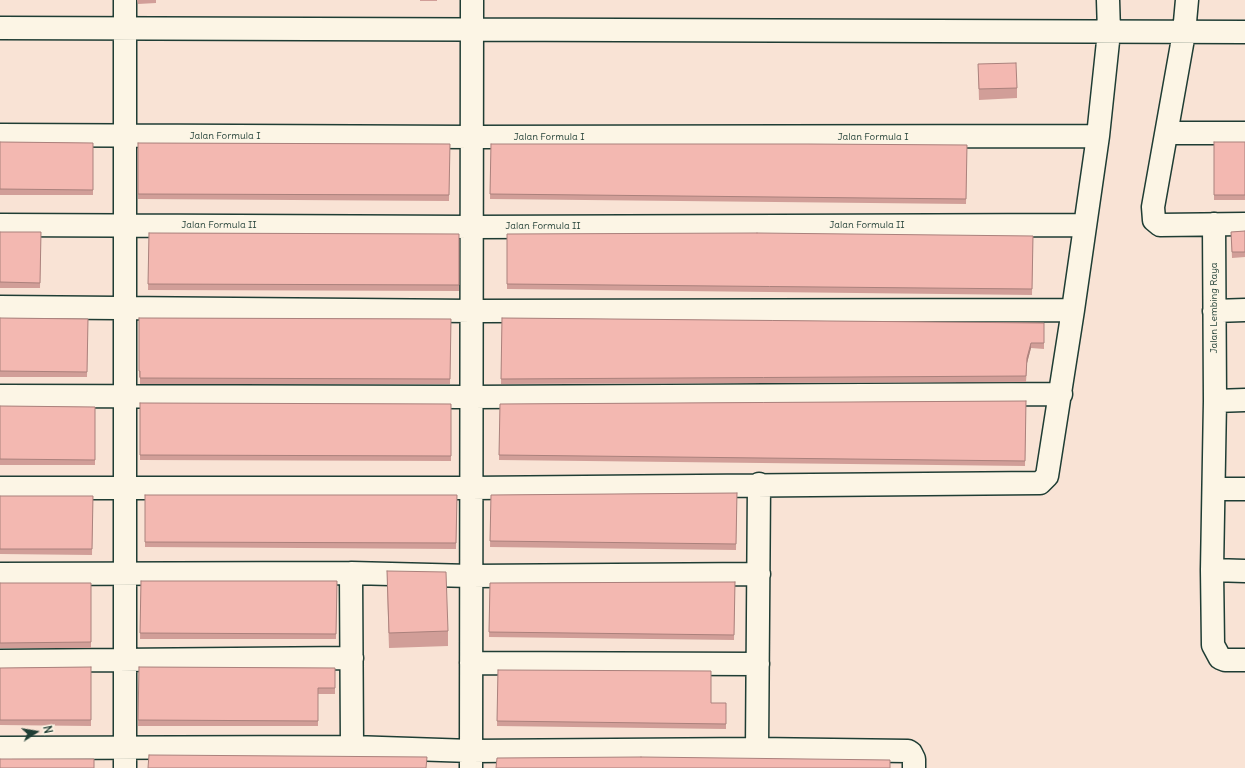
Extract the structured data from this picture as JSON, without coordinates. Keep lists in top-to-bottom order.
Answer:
{
  "streets": {
    "street": ["Jalan Formula I", "Jalan Formula II", "Jalan Lembing Raya"]
  },
  "north": "right"
}
